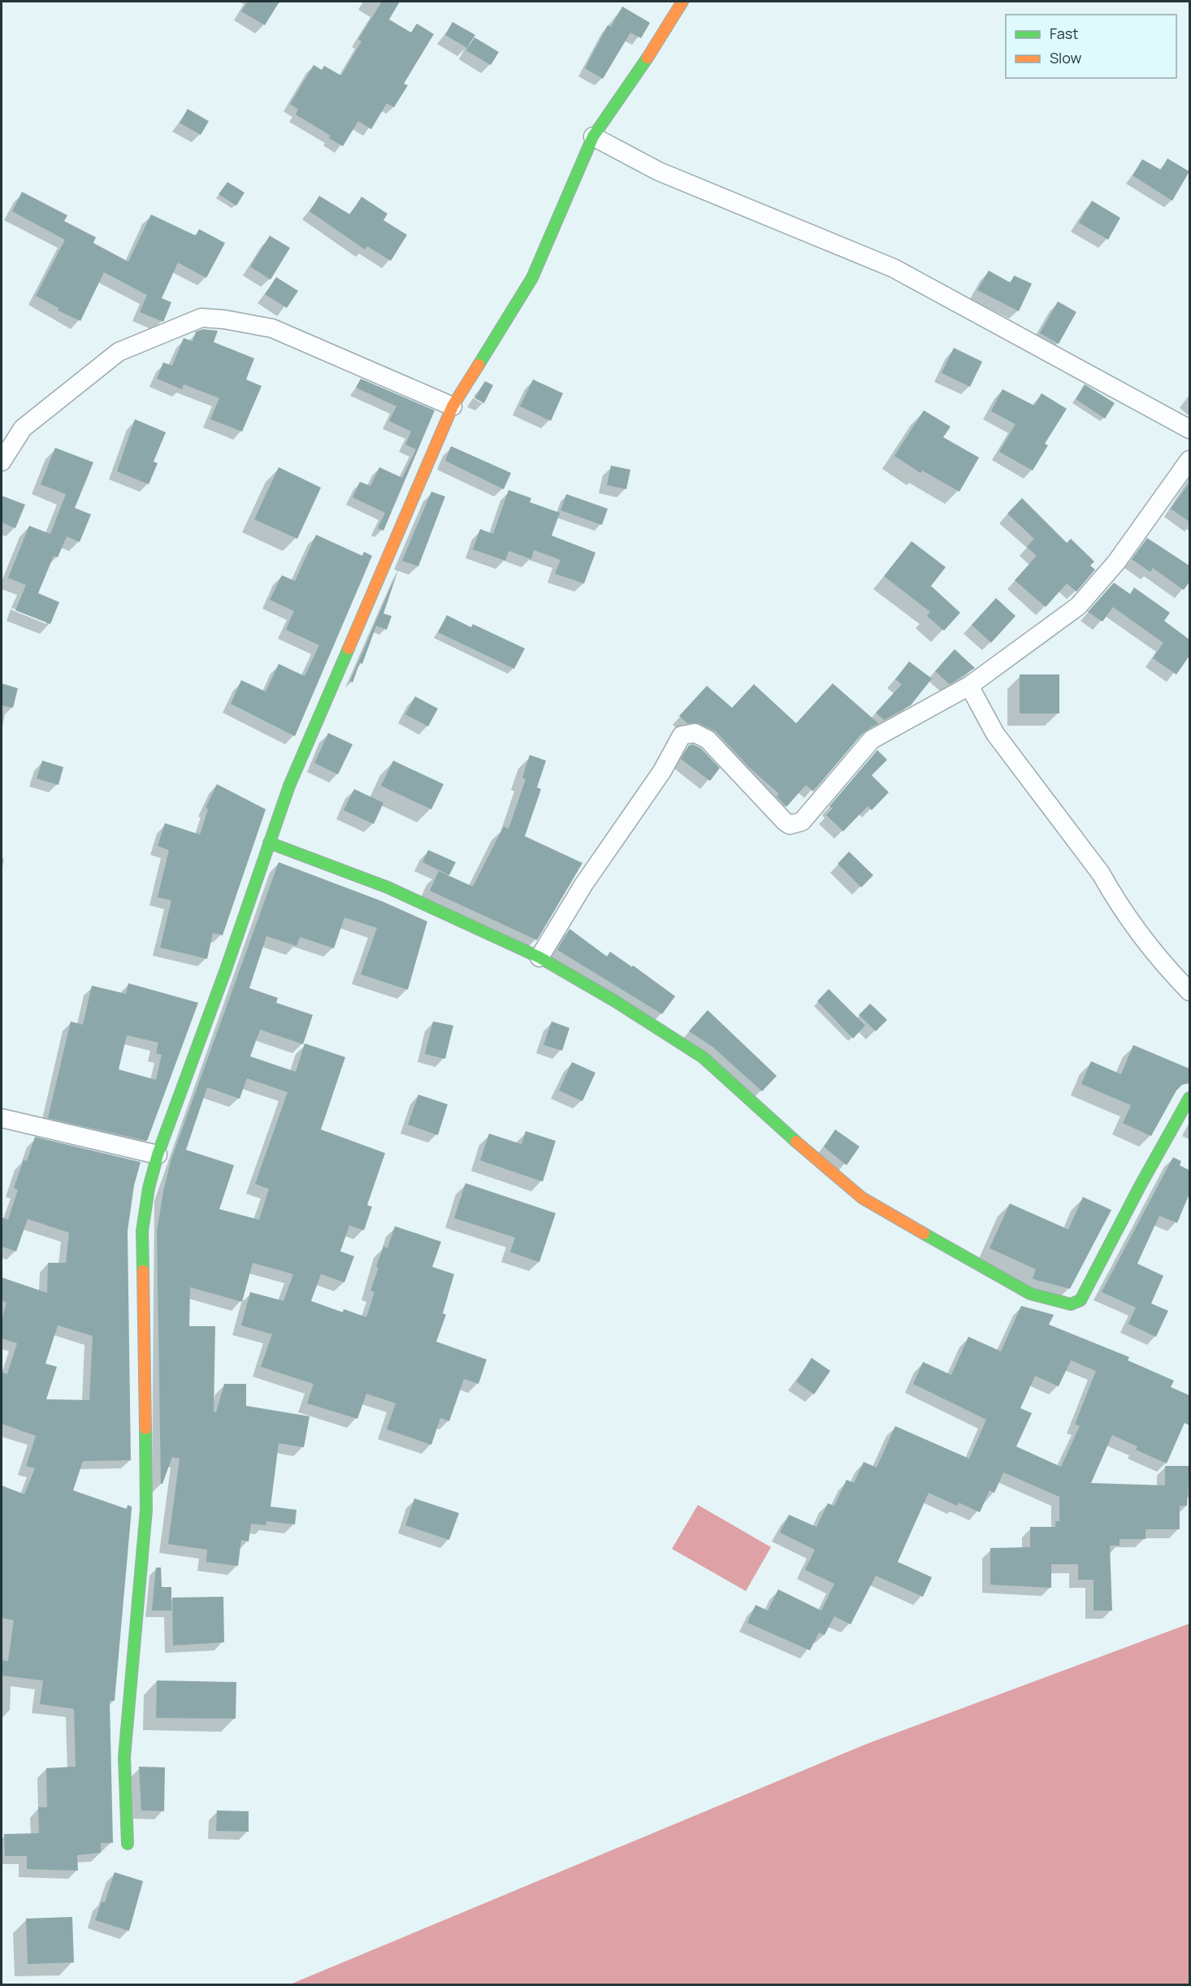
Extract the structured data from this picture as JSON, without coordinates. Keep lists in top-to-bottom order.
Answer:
{
  "legend": ["Fast", "Slow"]
}
